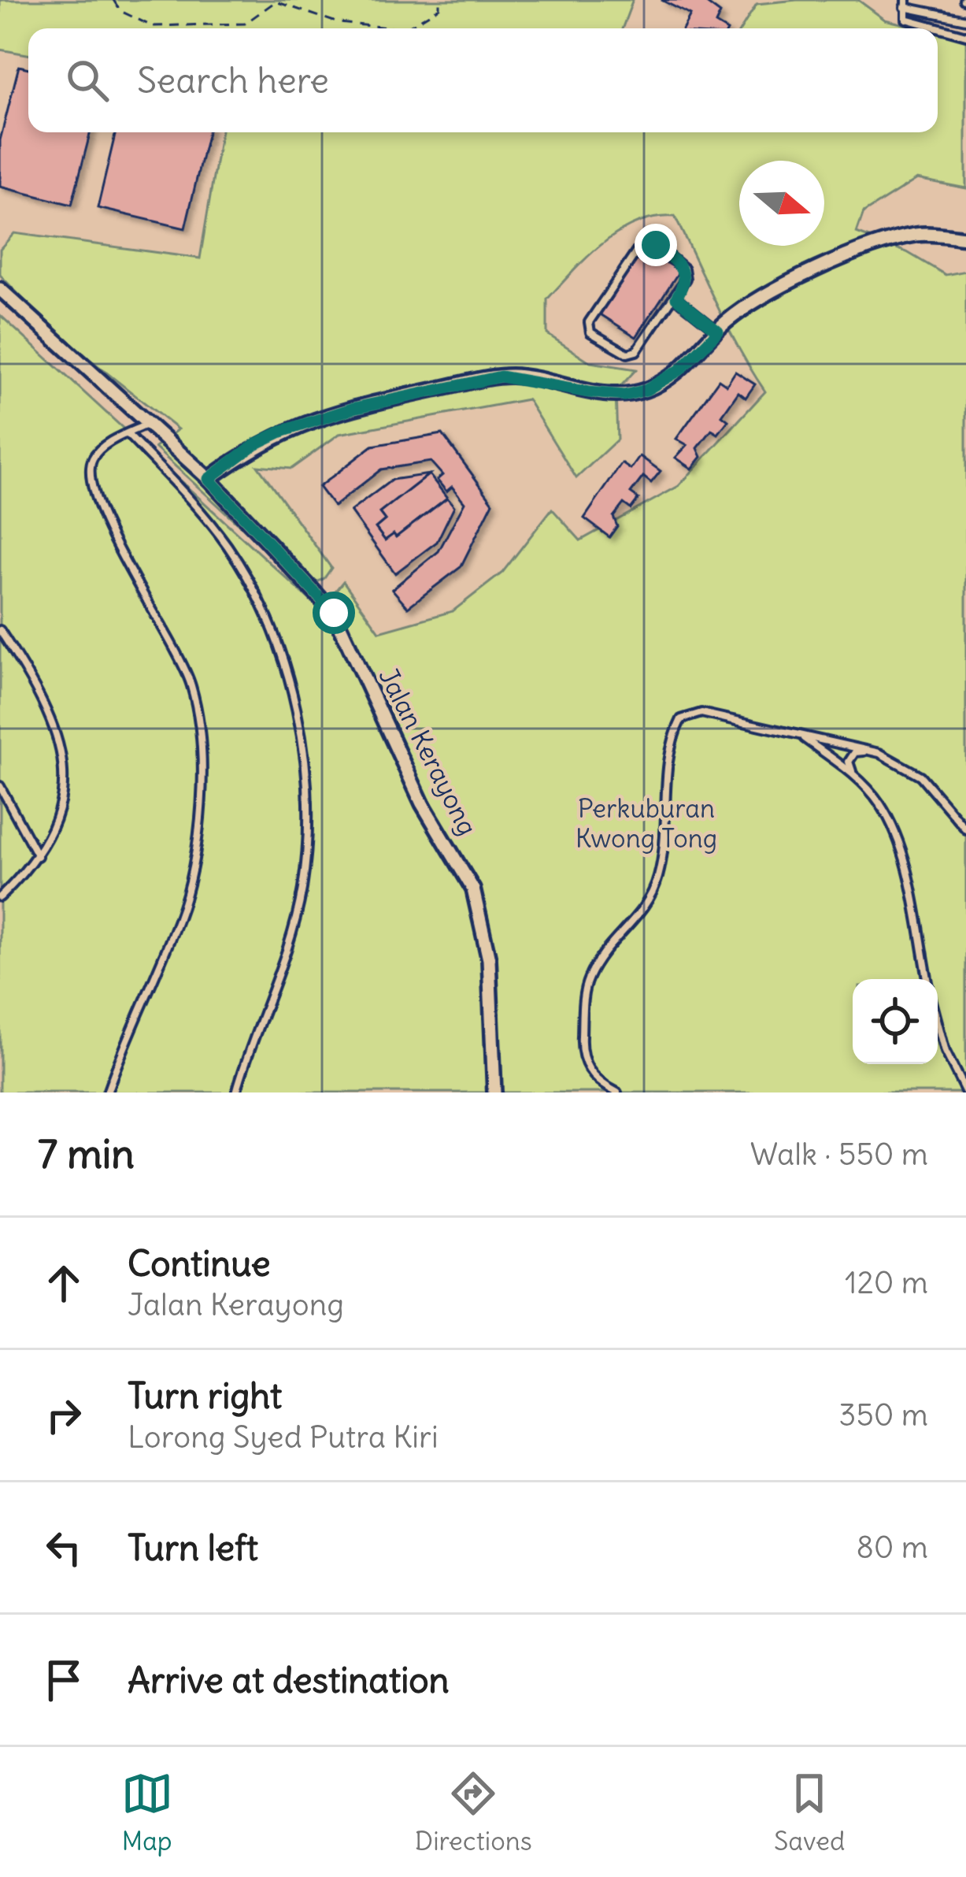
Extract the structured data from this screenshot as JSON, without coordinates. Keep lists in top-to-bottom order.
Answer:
{
  "streets": {
    "street": ["Jalan Kerayong"]
  },
  "parks": ["Perkuburan Kwong Tong"],
  "north": "right",
  "page": {
    "search": "Search here",
    "heading": ["7 min", "Walk · 550 m"],
    "list": [
      ["Continue", "Jalan Kerayong", "120 m"],
      ["Turn right", "Lorong Syed Putra Kiri", "350 m"],
      ["Turn left", "80 m"],
      "Arrive at destination"
    ],
    "nav": ["Map", "Directions", "Saved"]
  }
}
